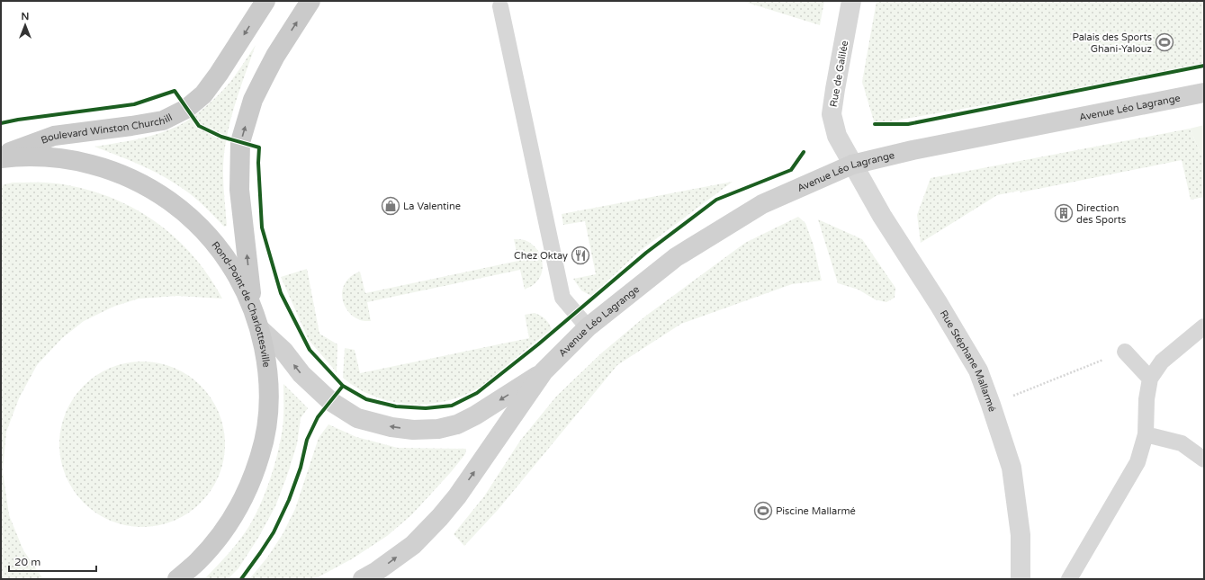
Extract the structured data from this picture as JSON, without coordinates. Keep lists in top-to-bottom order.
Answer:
{
  "streets": {
    "main road": ["Avenue Léo Lagrange", "Boulevard Winston Churchill", "Rond-Point de Charlottesville"],
    "street": ["Rue de Galilée", "Rue Stéphane Mallarmé"]
  },
  "crossings": [
    ["Rue de Galilée", "Avenue Léo Lagrange"],
    ["Rue de Galilée", "Rue Stéphane Mallarmé"],
    ["Avenue Léo Lagrange", "Rond-Point de Charlottesville"],
    ["Avenue Léo Lagrange", "Rue Stéphane Mallarmé"]
  ],
  "one_way": ["Boulevard Winston Churchill"],
  "places": {
    "sports": ["Palais des Sports Ghani-Yalouz", "Piscine Mallarmé"],
    "shop": ["La Valentine"],
    "building": ["Direction des Sports"],
    "restaurant": ["Chez Oktay"]
  },
  "scale_bar": "20 m",
  "north": "top"
}
